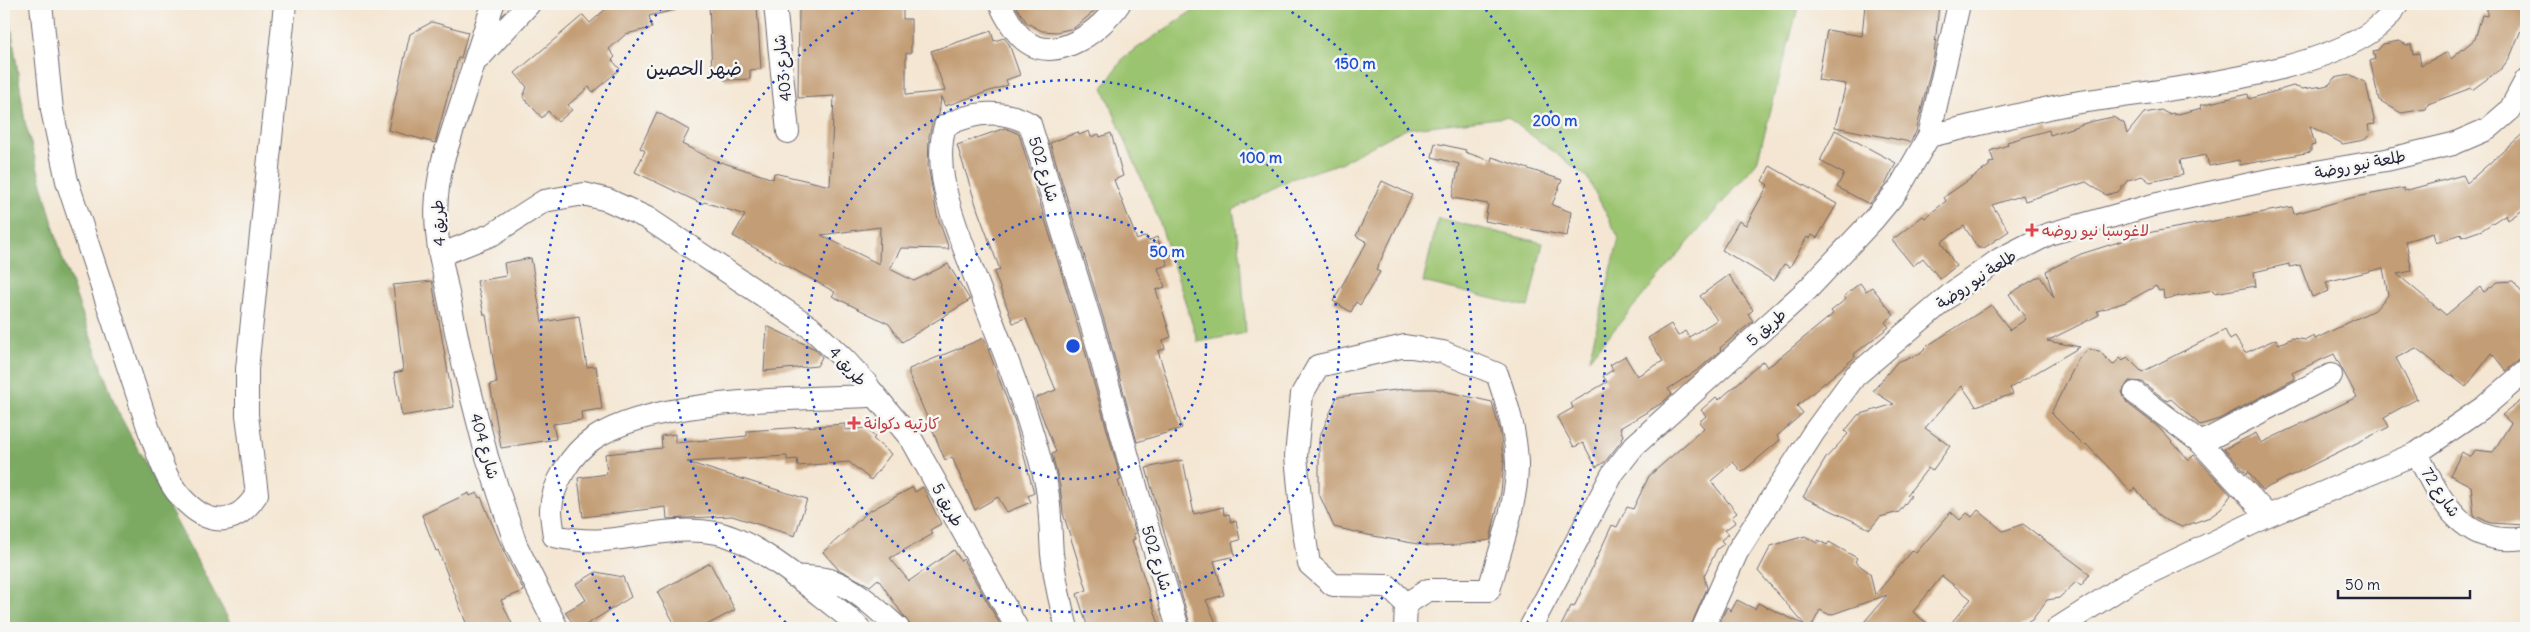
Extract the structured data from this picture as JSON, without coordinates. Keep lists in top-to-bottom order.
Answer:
{
  "streets": {
    "street": [
      "شارع 403",
      "طلعة نيو روضة",
      "شارع 502",
      "طريق 4",
      "طريق 5",
      "شارع 404",
      "شارع 72"
    ]
  },
  "crossings": [
    ["طريق 4", "طريق 5"],
    ["طريق 4", "شارع 404"]
  ],
  "districts": ["ضهر الحصين"],
  "places": {
    "health": ["لاغوسبا نيو روضه", "كارتيه دكوانة"]
  },
  "scale_bar": "50 m",
  "rings": [
    "150 m",
    "200 m",
    "100 m",
    "50 m"
  ]
}
